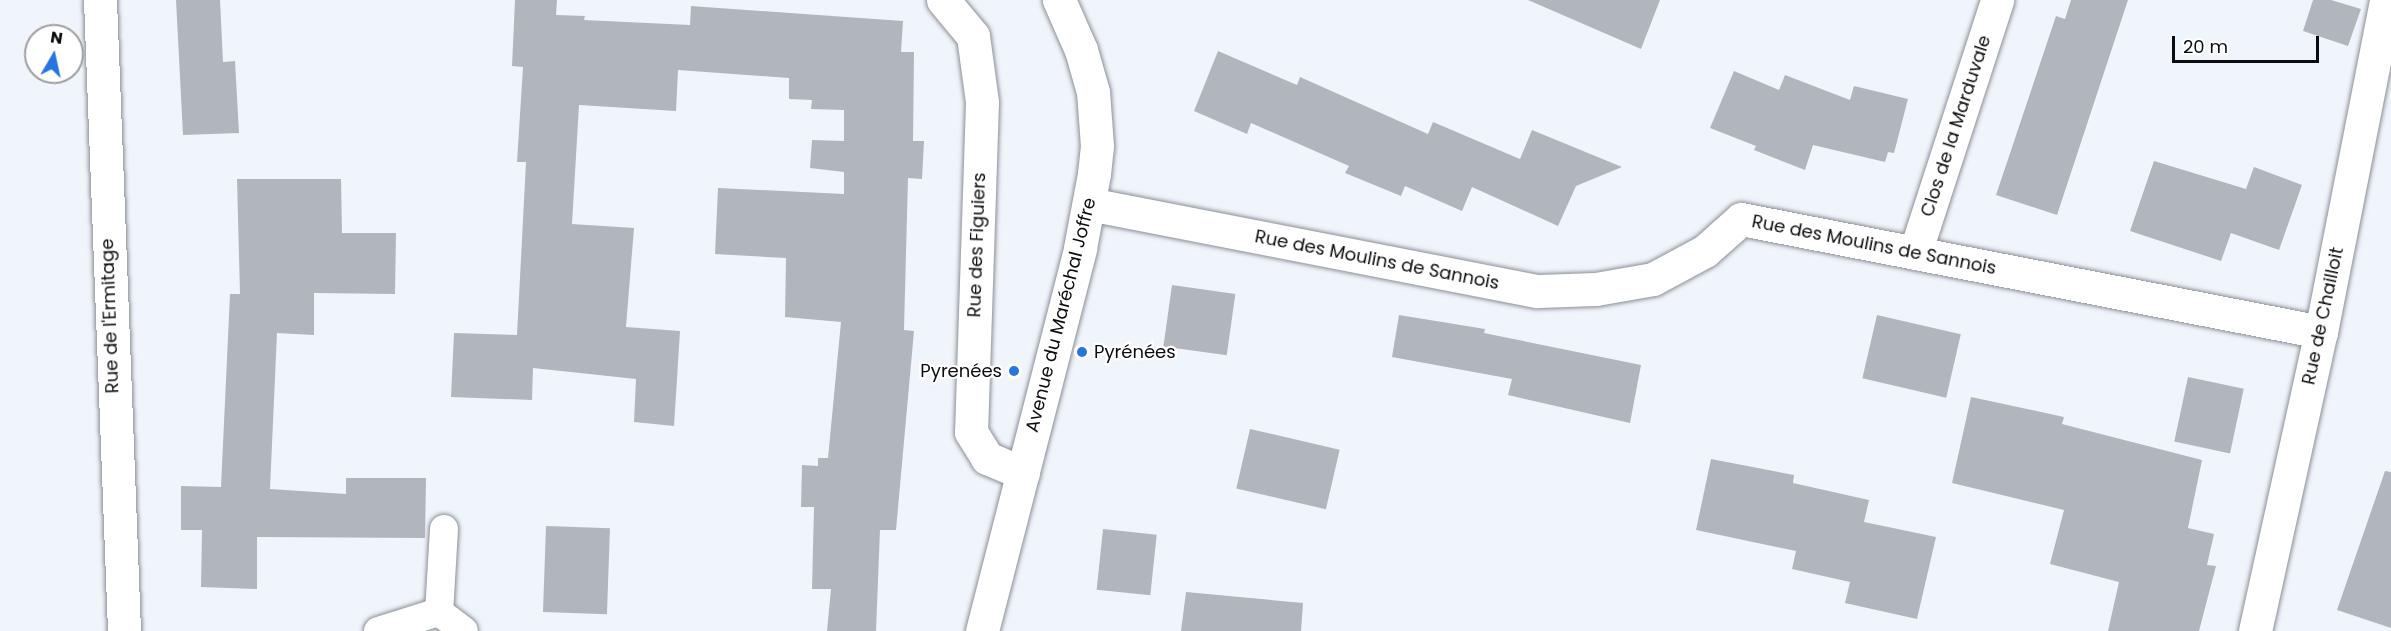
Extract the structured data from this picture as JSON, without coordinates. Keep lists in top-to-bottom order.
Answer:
{
  "streets": {
    "street": [
      "Clos de la Marduvale",
      "Rue des Figuiers",
      "Rue des Moulins de Sannois",
      "Avenue du Maréchal Joffre",
      "Rue de l'Ermitage",
      "Rue de Chailloit"
    ]
  },
  "crossings": [
    ["Clos de la Marduvale", "Rue des Moulins de Sannois"],
    ["Rue des Figuiers", "Avenue du Maréchal Joffre"],
    ["Rue des Moulins de Sannois", "Avenue du Maréchal Joffre"],
    ["Rue des Moulins de Sannois", "Rue de Chailloit"]
  ],
  "places": ["Pyrénées", "Pyrenées"],
  "scale_bar": "20 m",
  "north": "top"
}
